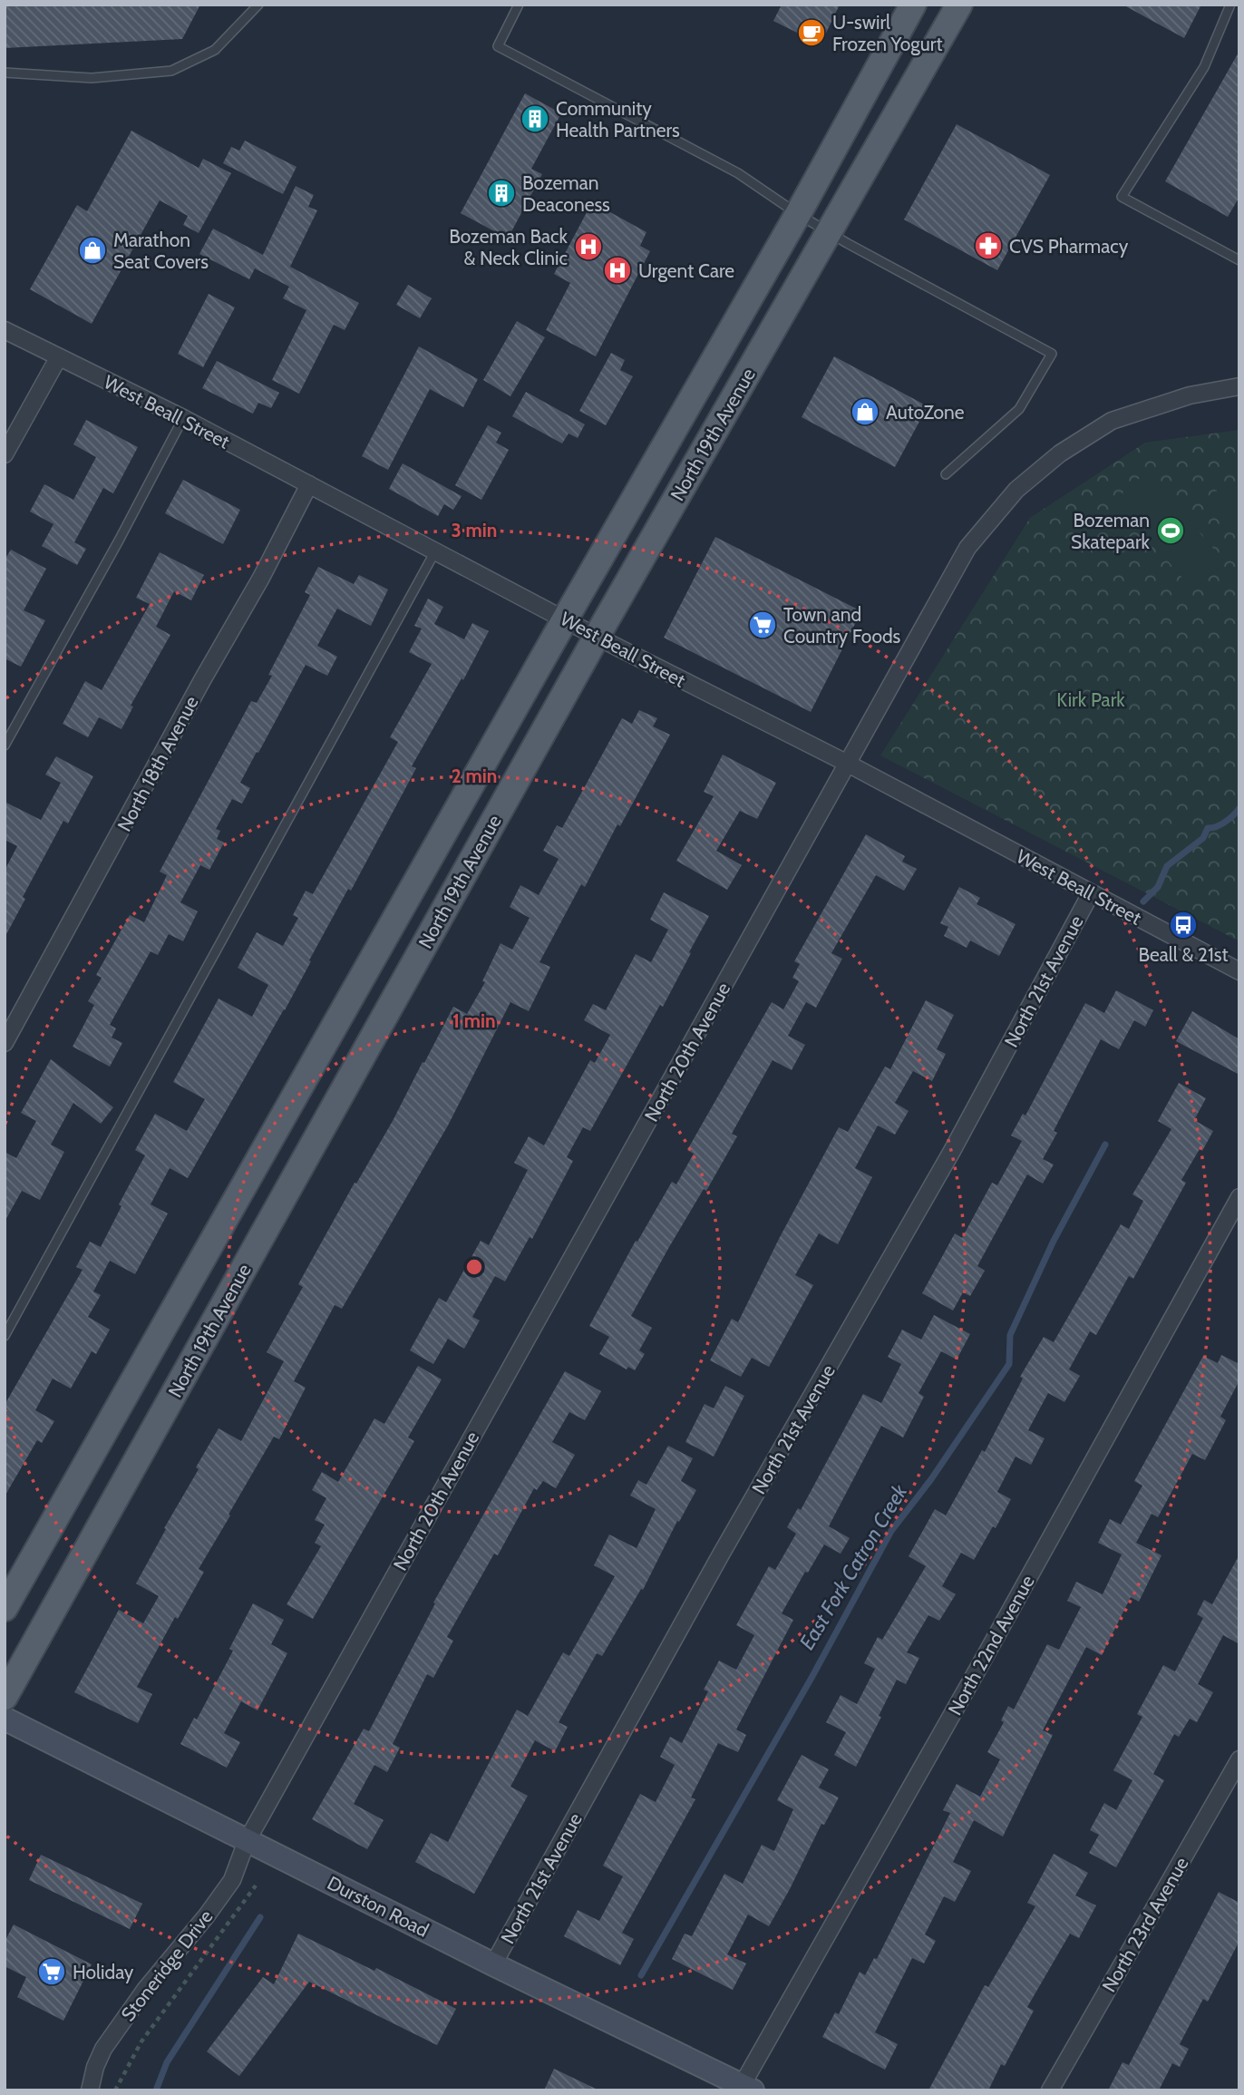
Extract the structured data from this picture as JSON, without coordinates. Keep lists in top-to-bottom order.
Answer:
{
  "streets": {
    "main road": ["North 19th Avenue", "Durston Road"],
    "street": [
      "West Beall Street",
      "North 18th Avenue",
      "North 21st Avenue",
      "North 20th Avenue",
      "North 22nd Avenue",
      "North 23rd Avenue",
      "Stoneridge Drive"
    ]
  },
  "crossings": [
    ["West Beall Street", "North 19th Avenue"],
    ["West Beall Street", "North 18th Avenue"],
    ["West Beall Street", "North 21st Avenue"],
    ["West Beall Street", "North 20th Avenue"],
    ["North 21st Avenue", "Durston Road"],
    ["North 20th Avenue", "Durston Road"],
    ["North 20th Avenue", "Stoneridge Drive"],
    ["North 22nd Avenue", "Durston Road"],
    ["Durston Road", "Stoneridge Drive"]
  ],
  "water": ["East Fork Catron Creek"],
  "parks": ["Kirk Park"],
  "places": {
    "cafe": ["U-swirl Frozen Yogurt"],
    "building": ["Community Health Partners", "Bozeman Deaconess"],
    "pharmacy": ["CVS Pharmacy"],
    "hospital": ["Bozeman Back & Neck Clinic", "Urgent Care"],
    "shop": ["Marathon Seat Covers", "AutoZone"],
    "sports": ["Bozeman Skatepark"],
    "supermarket": ["Town and Country Foods", "Holiday"],
    "bus stop": ["Beall & 21st"]
  },
  "rings": ["3 min", "2 min", "1 min"]
}
